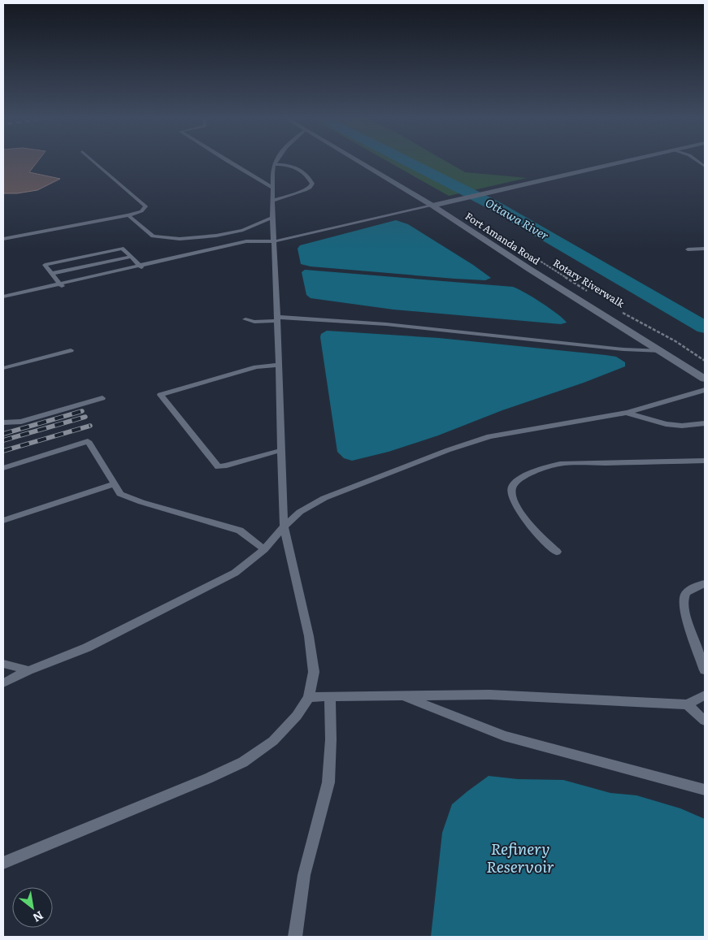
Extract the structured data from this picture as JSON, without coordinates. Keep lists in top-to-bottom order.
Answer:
{
  "streets": {
    "street": ["Fort Amanda Road"],
    "path": ["Rotary Riverwalk"]
  },
  "water": ["Ottawa River", "Refinery Reservoir"],
  "north": "bottom right"
}
